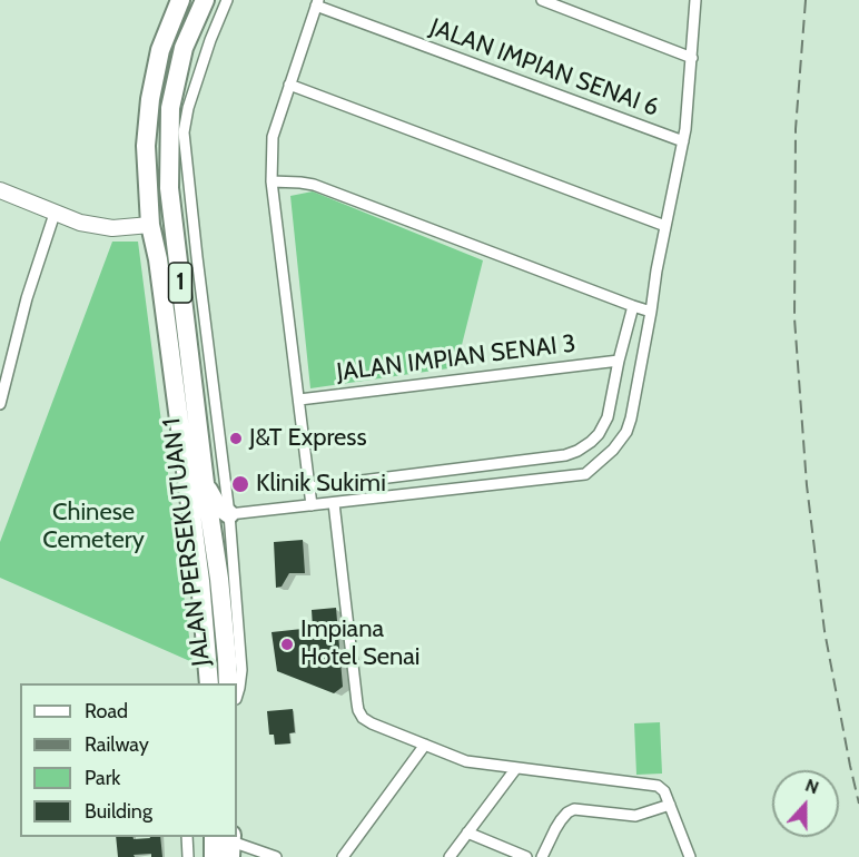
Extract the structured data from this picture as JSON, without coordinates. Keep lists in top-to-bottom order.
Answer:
{
  "streets": {
    "highway": ["1", "JALAN PERSEKUTUAN 1"],
    "street": ["JALAN IMPIAN SENAI 6", "JALAN IMPIAN SENAI 3"]
  },
  "parks": ["Chinese Cemetery"],
  "places": ["J&T Express", "Klinik Sukimi", "Impiana Hotel Senai"],
  "legend": [
    "Road",
    "Railway",
    "Park",
    "Building"
  ],
  "north": "top"
}
